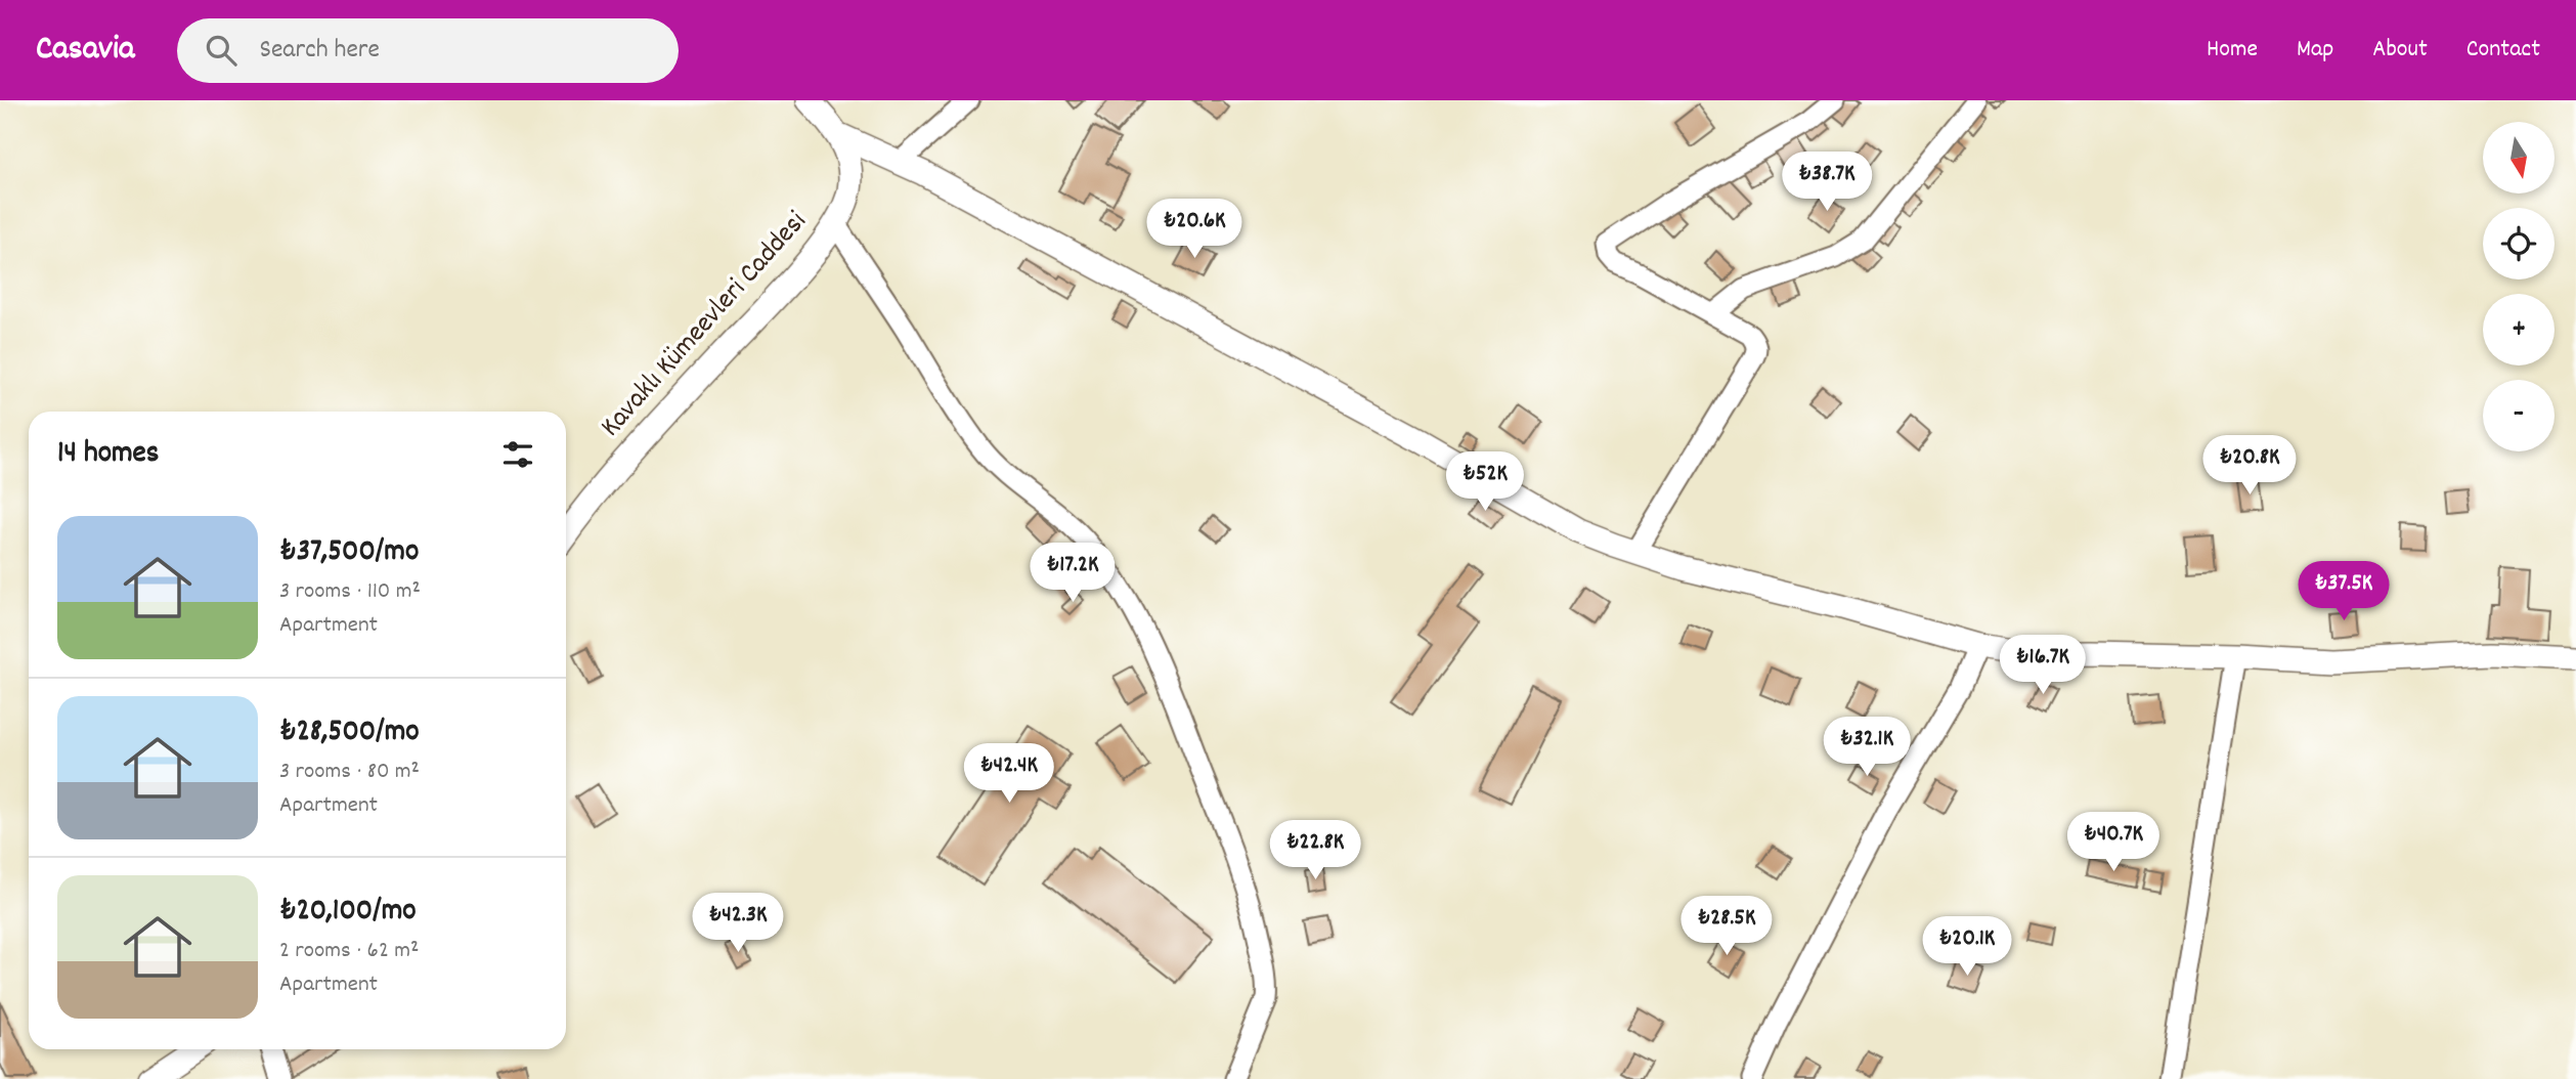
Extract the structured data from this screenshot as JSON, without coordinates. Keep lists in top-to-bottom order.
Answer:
{
  "streets": {
    "street": ["Kavaklı Kümeevleri Caddesi"]
  },
  "north": "bottom",
  "page": {
    "header": "Casavia",
    "search": "Search here",
    "nav": [
      "Home",
      "Map",
      "About",
      "Contact"
    ],
    "map_buttons": ["+", "−"],
    "price": [
      "₺38.7K",
      "₺20.6K",
      "₺20.8K",
      "₺52K",
      "₺17.2K",
      "₺37.5K",
      "₺16.7K",
      "₺32.1K",
      "₺42.4K",
      "₺40.7K",
      "₺22.8K",
      "₺42.3K",
      "₺28.5K",
      "₺20.1K"
    ],
    "heading": "14 homes",
    "list": [
      {
        "name": "₺37,500/mo",
        "note": "3 rooms · 110 m² · Apartment"
      },
      {
        "name": "₺28,500/mo",
        "note": "3 rooms · 80 m² · Apartment"
      },
      {
        "name": "₺20,100/mo",
        "note": "2 rooms · 62 m² · Apartment"
      }
    ]
  }
}
